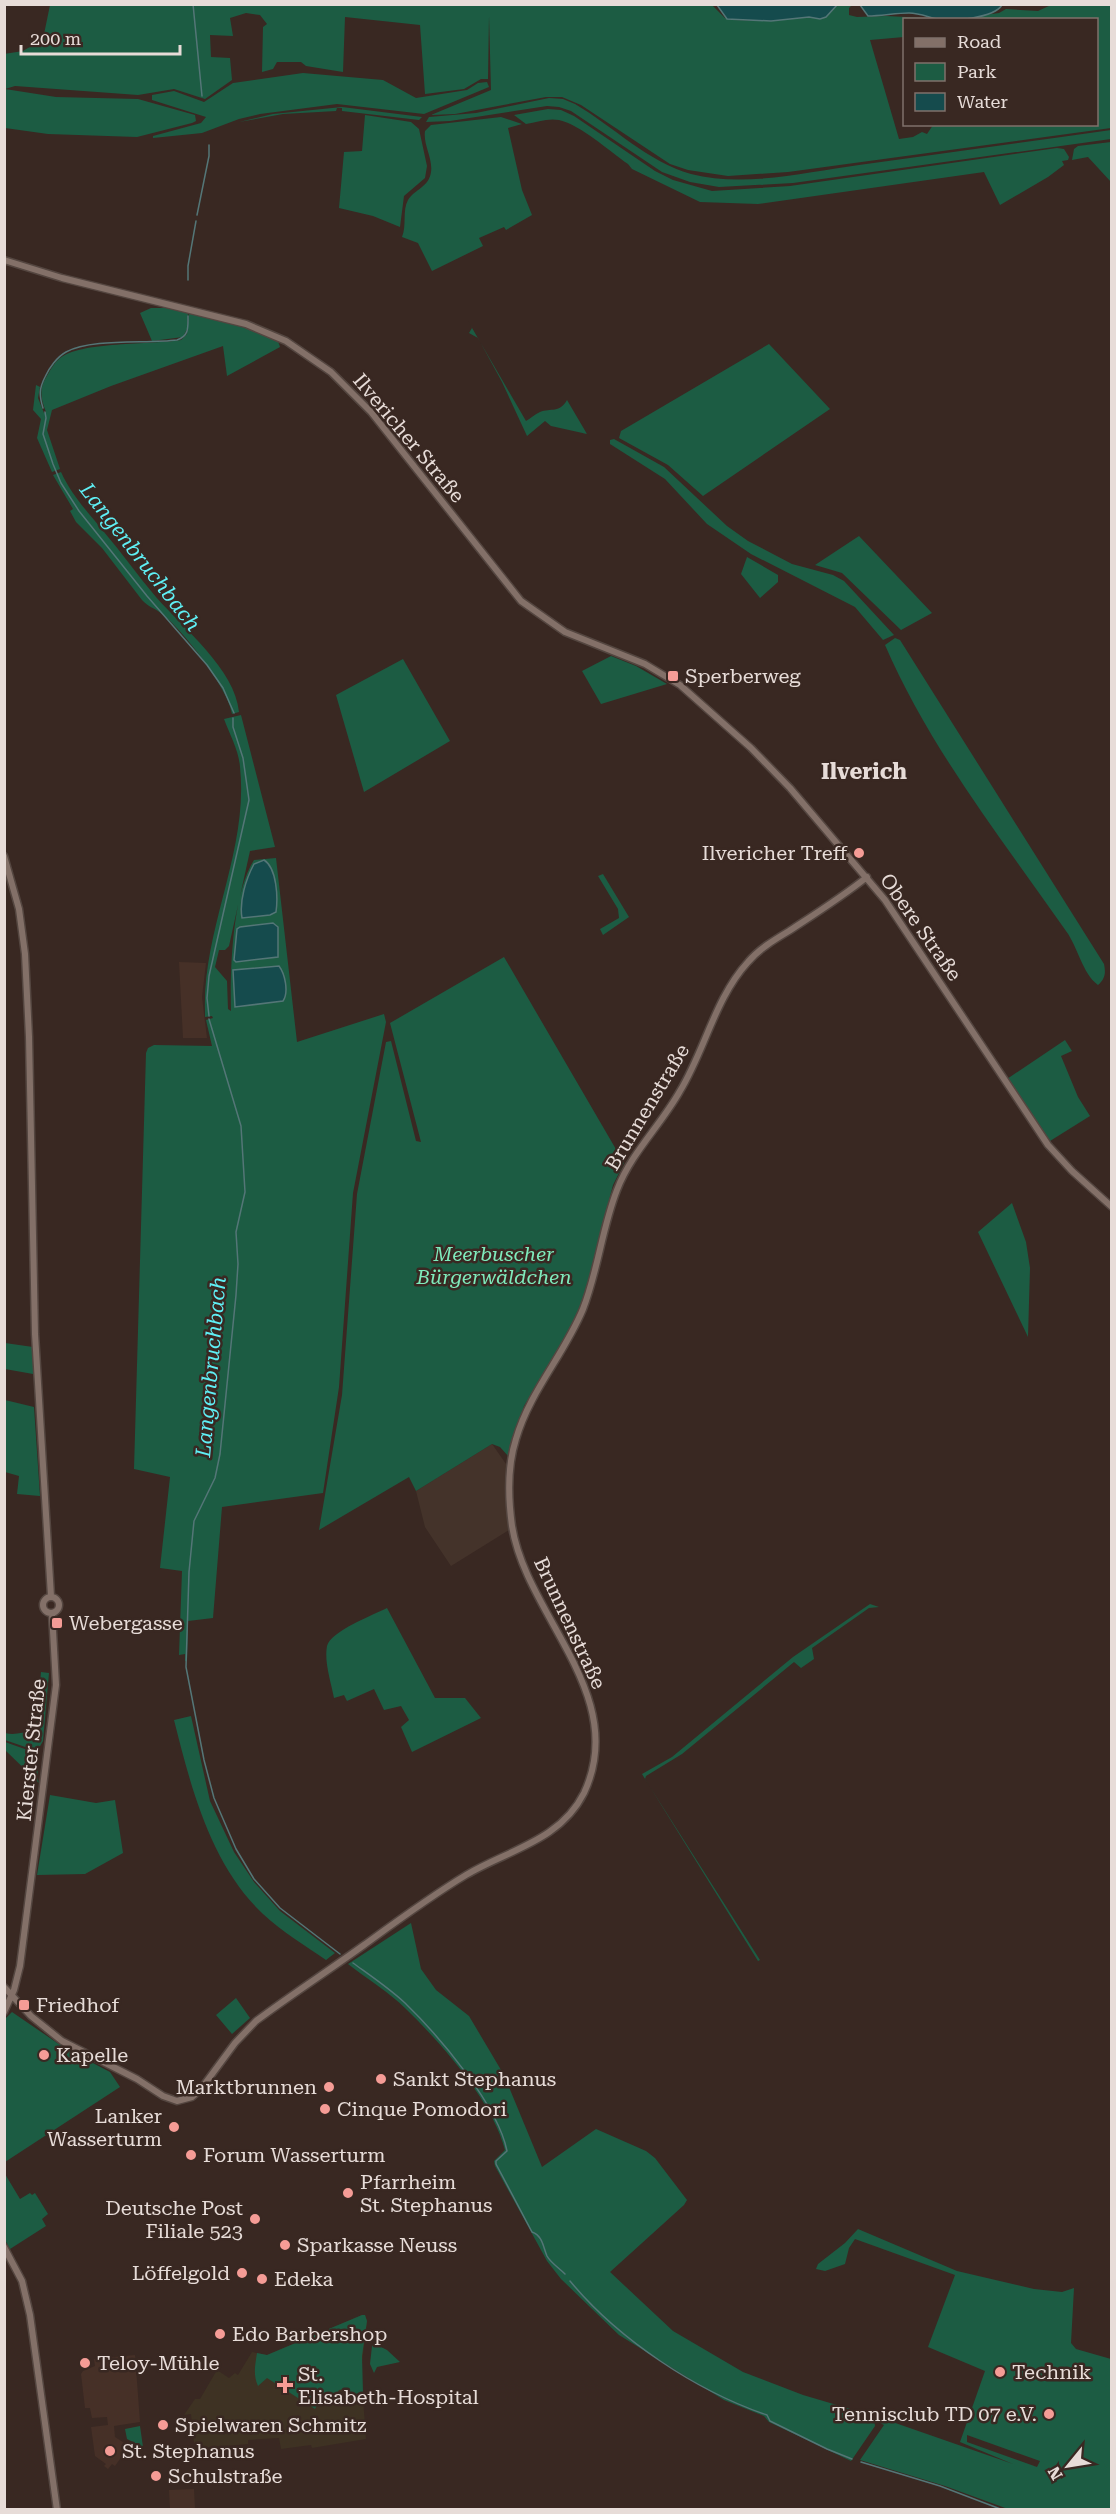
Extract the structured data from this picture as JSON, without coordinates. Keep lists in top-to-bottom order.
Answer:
{
  "streets": {
    "street": [
      "Ilvericher Straße",
      "Obere Straße",
      "Brunnenstraße",
      "Kierster Straße"
    ]
  },
  "crossings": [
    ["Ilvericher Straße", "Obere Straße"],
    ["Obere Straße", "Brunnenstraße"],
    ["Brunnenstraße", "Kierster Straße"]
  ],
  "districts": ["Ilverich"],
  "water": ["Langenbruchbach"],
  "parks": ["Meerbuscher Bürgerwäldchen"],
  "places": {
    "transit": ["Sperberweg", "Webergasse", "Friedhof"],
    "other": [
      "Ilvericher Treff",
      "Kapelle",
      "Sankt Stephanus",
      "Marktbrunnen",
      "Cinque Pomodori",
      "Lanker Wasserturm",
      "Forum Wasserturm",
      "Pfarrheim St. Stephanus",
      "Deutsche Post Filiale 523",
      "Sparkasse Neuss",
      "Löffelgold",
      "Edeka",
      "Edo Barbershop",
      "Teloy-Mühle",
      "Technik",
      "Tennisclub TD 07 e.V.",
      "Spielwaren Schmitz",
      "St. Stephanus",
      "Schulstraße"
    ],
    "health": ["St. Elisabeth-Hospital"]
  },
  "legend": ["Road", "Park", "Water"],
  "scale_bar": "200 m",
  "north": "bottom left"
}
